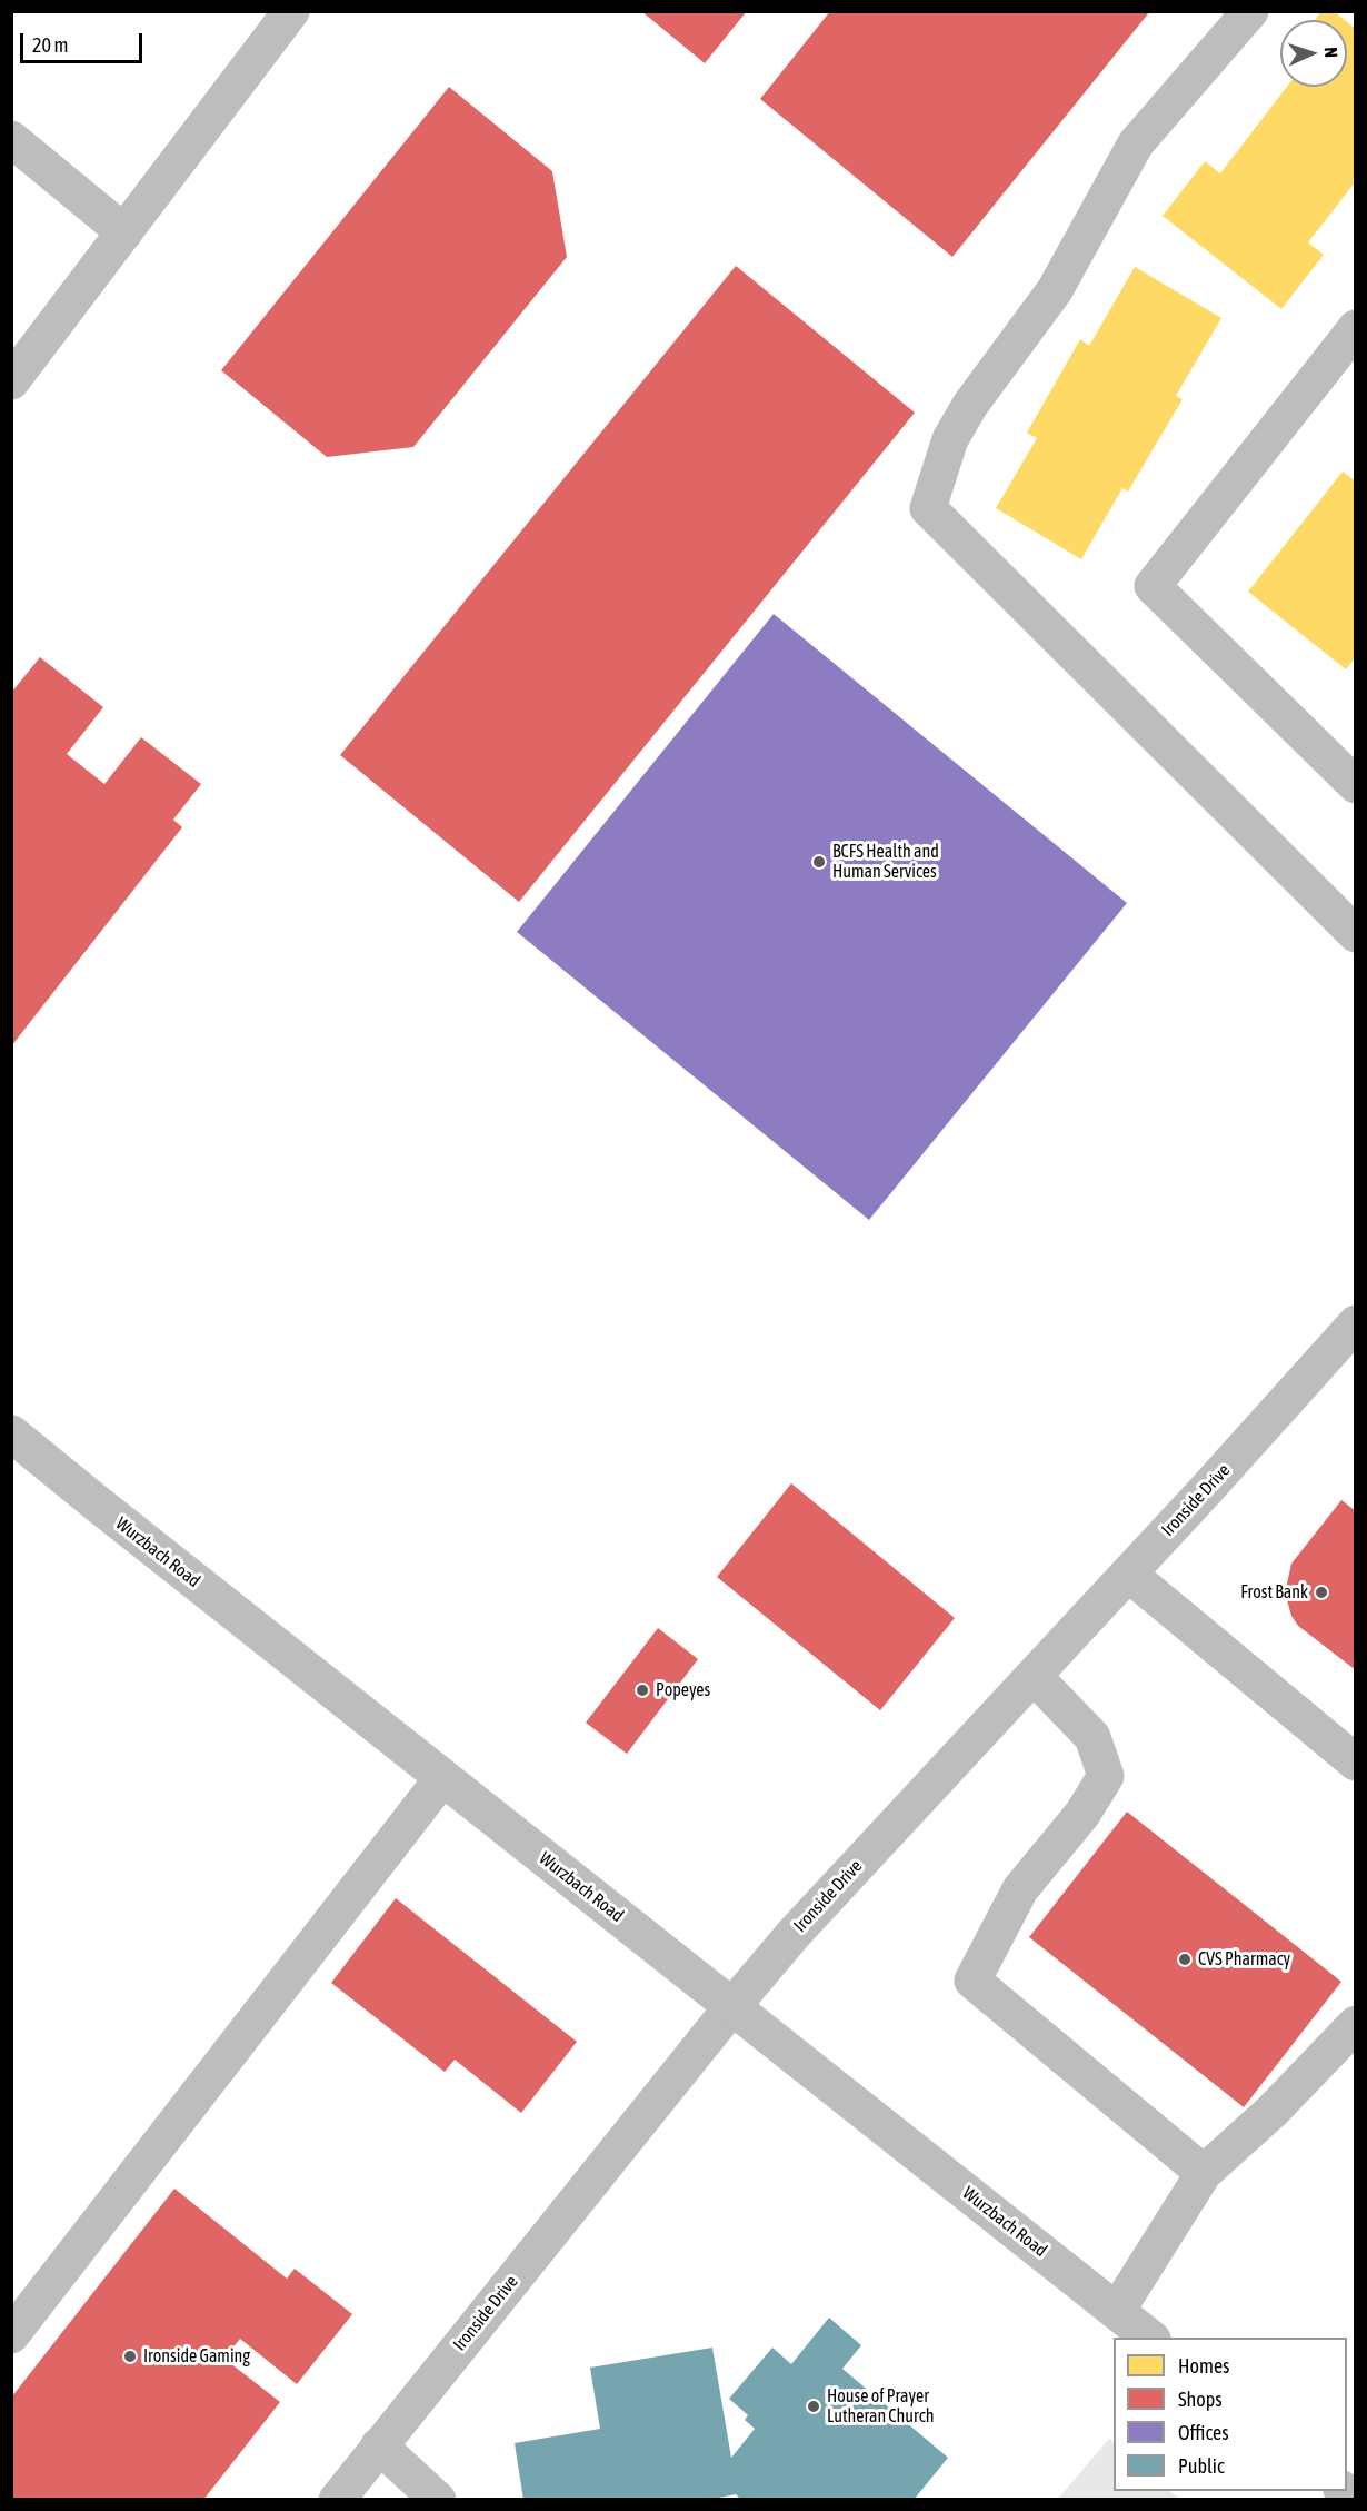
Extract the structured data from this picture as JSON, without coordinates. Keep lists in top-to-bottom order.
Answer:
{
  "streets": {
    "street": ["Ironside Drive", "Wurzbach Road"]
  },
  "crossings": [
    ["Ironside Drive", "Wurzbach Road"]
  ],
  "places": [
    "BCFS Health and Human Services",
    "Frost Bank",
    "Popeyes",
    "CVS Pharmacy",
    "Ironside Gaming",
    "House of Prayer Lutheran Church"
  ],
  "legend": [
    "Homes",
    "Shops",
    "Offices",
    "Public"
  ],
  "scale_bar": "20 m",
  "north": "right"
}
